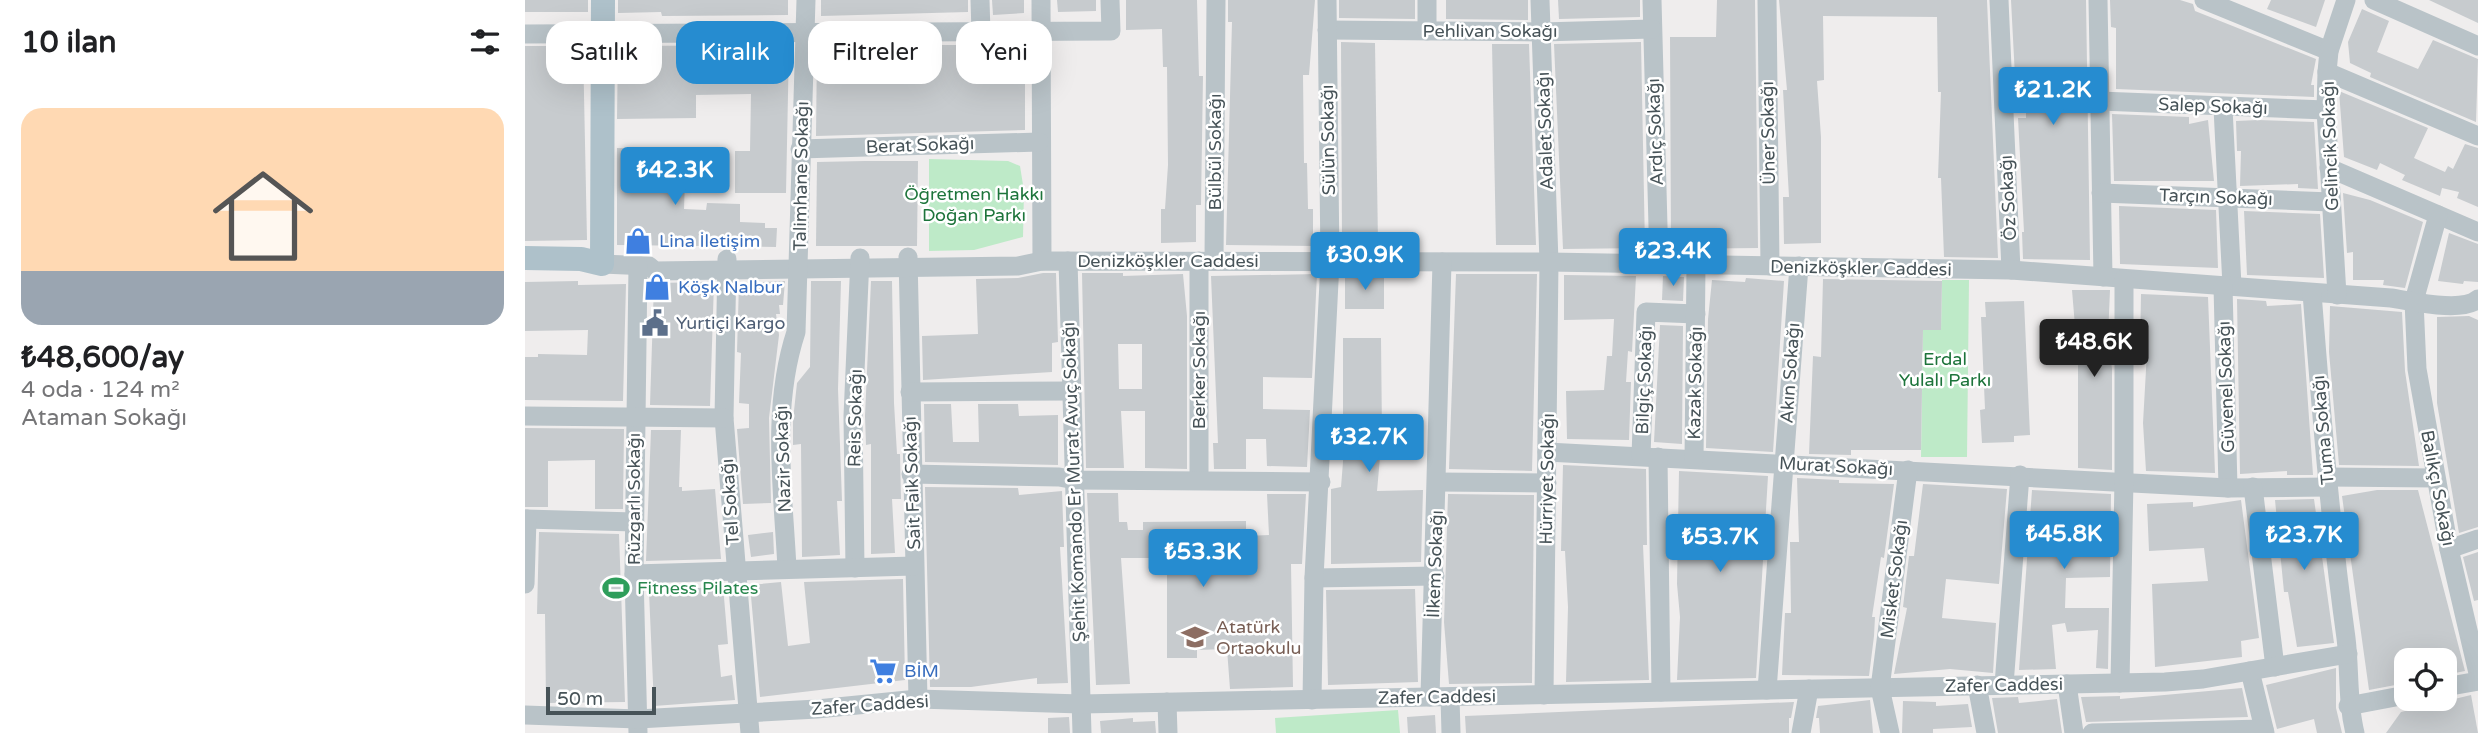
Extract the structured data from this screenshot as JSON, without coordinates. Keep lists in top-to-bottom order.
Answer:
{
  "streets": {
    "main road": ["Denizköşkler Caddesi"],
    "street": [
      "Pehlivan Sokağı",
      "Salep Sokağı",
      "Adalet Sokağı",
      "Ardıç Sokağı",
      "Üner Sokağı",
      "Sülün Sokağı",
      "Berat Sokağı",
      "Gelincik Sokağı",
      "Bülbül Sokağı",
      "Talimhane Sokağı",
      "Tarçın Sokağı",
      "Öz Sokağı",
      "Berker Sokağı",
      "Akın Sokağı",
      "Bilgiç Sokağı",
      "Kazak Sokağı",
      "Güvenel Sokağı",
      "Reis Sokağı",
      "Tuma Sokağı",
      "Nazir Sokağı",
      "Murat Sokağı",
      "Hürriyet Sokağı",
      "Şehit Komando Er Murat Avuç Sokağı",
      "Sait Faik Sokağı",
      "Balıkçı Sokağı",
      "Rüzgarlı Sokağı",
      "Tel Sokağı",
      "İlkem Sokağı",
      "Misket Sokağı",
      "Zafer Caddesi"
    ]
  },
  "crossings": [
    ["Pehlivan Sokağı", "Adalet Sokağı"],
    ["Pehlivan Sokağı", "Ardıç Sokağı"],
    ["Pehlivan Sokağı", "Sülün Sokağı"],
    ["Salep Sokağı", "Gelincik Sokağı"],
    ["Salep Sokağı", "Güvenel Sokağı"],
    ["Adalet Sokağı", "Denizköşkler Caddesi"],
    ["Adalet Sokağı", "Hürriyet Sokağı"],
    ["Ardıç Sokağı", "Denizköşkler Caddesi"],
    ["Üner Sokağı", "Denizköşkler Caddesi"],
    ["Sülün Sokağı", "Denizköşkler Caddesi"],
    ["Sülün Sokağı", "Zafer Caddesi"],
    ["Berat Sokağı", "Talimhane Sokağı"],
    ["Gelincik Sokağı", "Tarçın Sokağı"],
    ["Gelincik Sokağı", "Denizköşkler Caddesi"],
    ["Bülbül Sokağı", "Denizköşkler Caddesi"],
    ["Bülbül Sokağı", "Berker Sokağı"],
    ["Talimhane Sokağı", "Denizköşkler Caddesi"],
    ["Talimhane Sokağı", "Nazir Sokağı"],
    ["Tarçın Sokağı", "Güvenel Sokağı"],
    ["Öz Sokağı", "Denizköşkler Caddesi"],
    ["Denizköşkler Caddesi", "Berker Sokağı"],
    ["Denizköşkler Caddesi", "Akın Sokağı"],
    ["Denizköşkler Caddesi", "Kazak Sokağı"],
    ["Denizköşkler Caddesi", "Güvenel Sokağı"],
    ["Denizköşkler Caddesi", "Reis Sokağı"],
    ["Denizköşkler Caddesi", "Tuma Sokağı"],
    ["Denizköşkler Caddesi", "Nazir Sokağı"],
    ["Denizköşkler Caddesi", "Hürriyet Sokağı"],
    ["Denizköşkler Caddesi", "Şehit Komando Er Murat Avuç Sokağı"],
    ["Denizköşkler Caddesi", "Sait Faik Sokağı"],
    ["Denizköşkler Caddesi", "Balıkçı Sokağı"],
    ["Denizköşkler Caddesi", "Rüzgarlı Sokağı"],
    ["Denizköşkler Caddesi", "Tel Sokağı"],
    ["Denizköşkler Caddesi", "İlkem Sokağı"],
    ["Akın Sokağı", "Murat Sokağı"],
    ["Akın Sokağı", "Zafer Caddesi"],
    ["Bilgiç Sokağı", "Kazak Sokağı"],
    ["Bilgiç Sokağı", "Murat Sokağı"],
    ["Kazak Sokağı", "Murat Sokağı"],
    ["Güvenel Sokağı", "Murat Sokağı"],
    ["Tuma Sokağı", "Murat Sokağı"],
    ["Tuma Sokağı", "Zafer Caddesi"],
    ["Murat Sokağı", "Hürriyet Sokağı"],
    ["Murat Sokağı", "Balıkçı Sokağı"],
    ["Murat Sokağı", "Misket Sokağı"],
    ["Hürriyet Sokağı", "Zafer Caddesi"],
    ["Şehit Komando Er Murat Avuç Sokağı", "Zafer Caddesi"],
    ["Sait Faik Sokağı", "Zafer Caddesi"],
    ["Rüzgarlı Sokağı", "Zafer Caddesi"],
    ["Tel Sokağı", "Zafer Caddesi"],
    ["İlkem Sokağı", "Zafer Caddesi"],
    ["Misket Sokağı", "Zafer Caddesi"]
  ],
  "parks": ["Öğretmen Hakkı Doğan Parkı", "Erdal Yulalı Parkı"],
  "places": {
    "shop": ["Lina İletişim", "Köşk Nalbur"],
    "public building": ["Yurtiçi Kargo"],
    "sports": ["Fitness Pilates"],
    "school or university": ["Atatürk Ortaokulu"],
    "supermarket": ["BİM"]
  },
  "scale_bar": "50 m",
  "page": {
    "heading": "10 ilan",
    "chip": [
      "Satılık",
      "Kiralık",
      "Filtreler",
      "Yeni"
    ],
    "price": [
      "₺21.2K",
      "₺42.3K",
      "₺23.4K",
      "₺30.9K",
      "₺48.6K",
      "₺32.7K",
      "₺45.8K",
      "₺23.7K",
      "₺53.7K",
      "₺53.3K"
    ],
    "list": [
      {
        "name": "₺48,600/ay",
        "note": "4 oda · 124 m² · Ataman Sokağı"
      }
    ],
    "scale": "50 m"
  }
}
